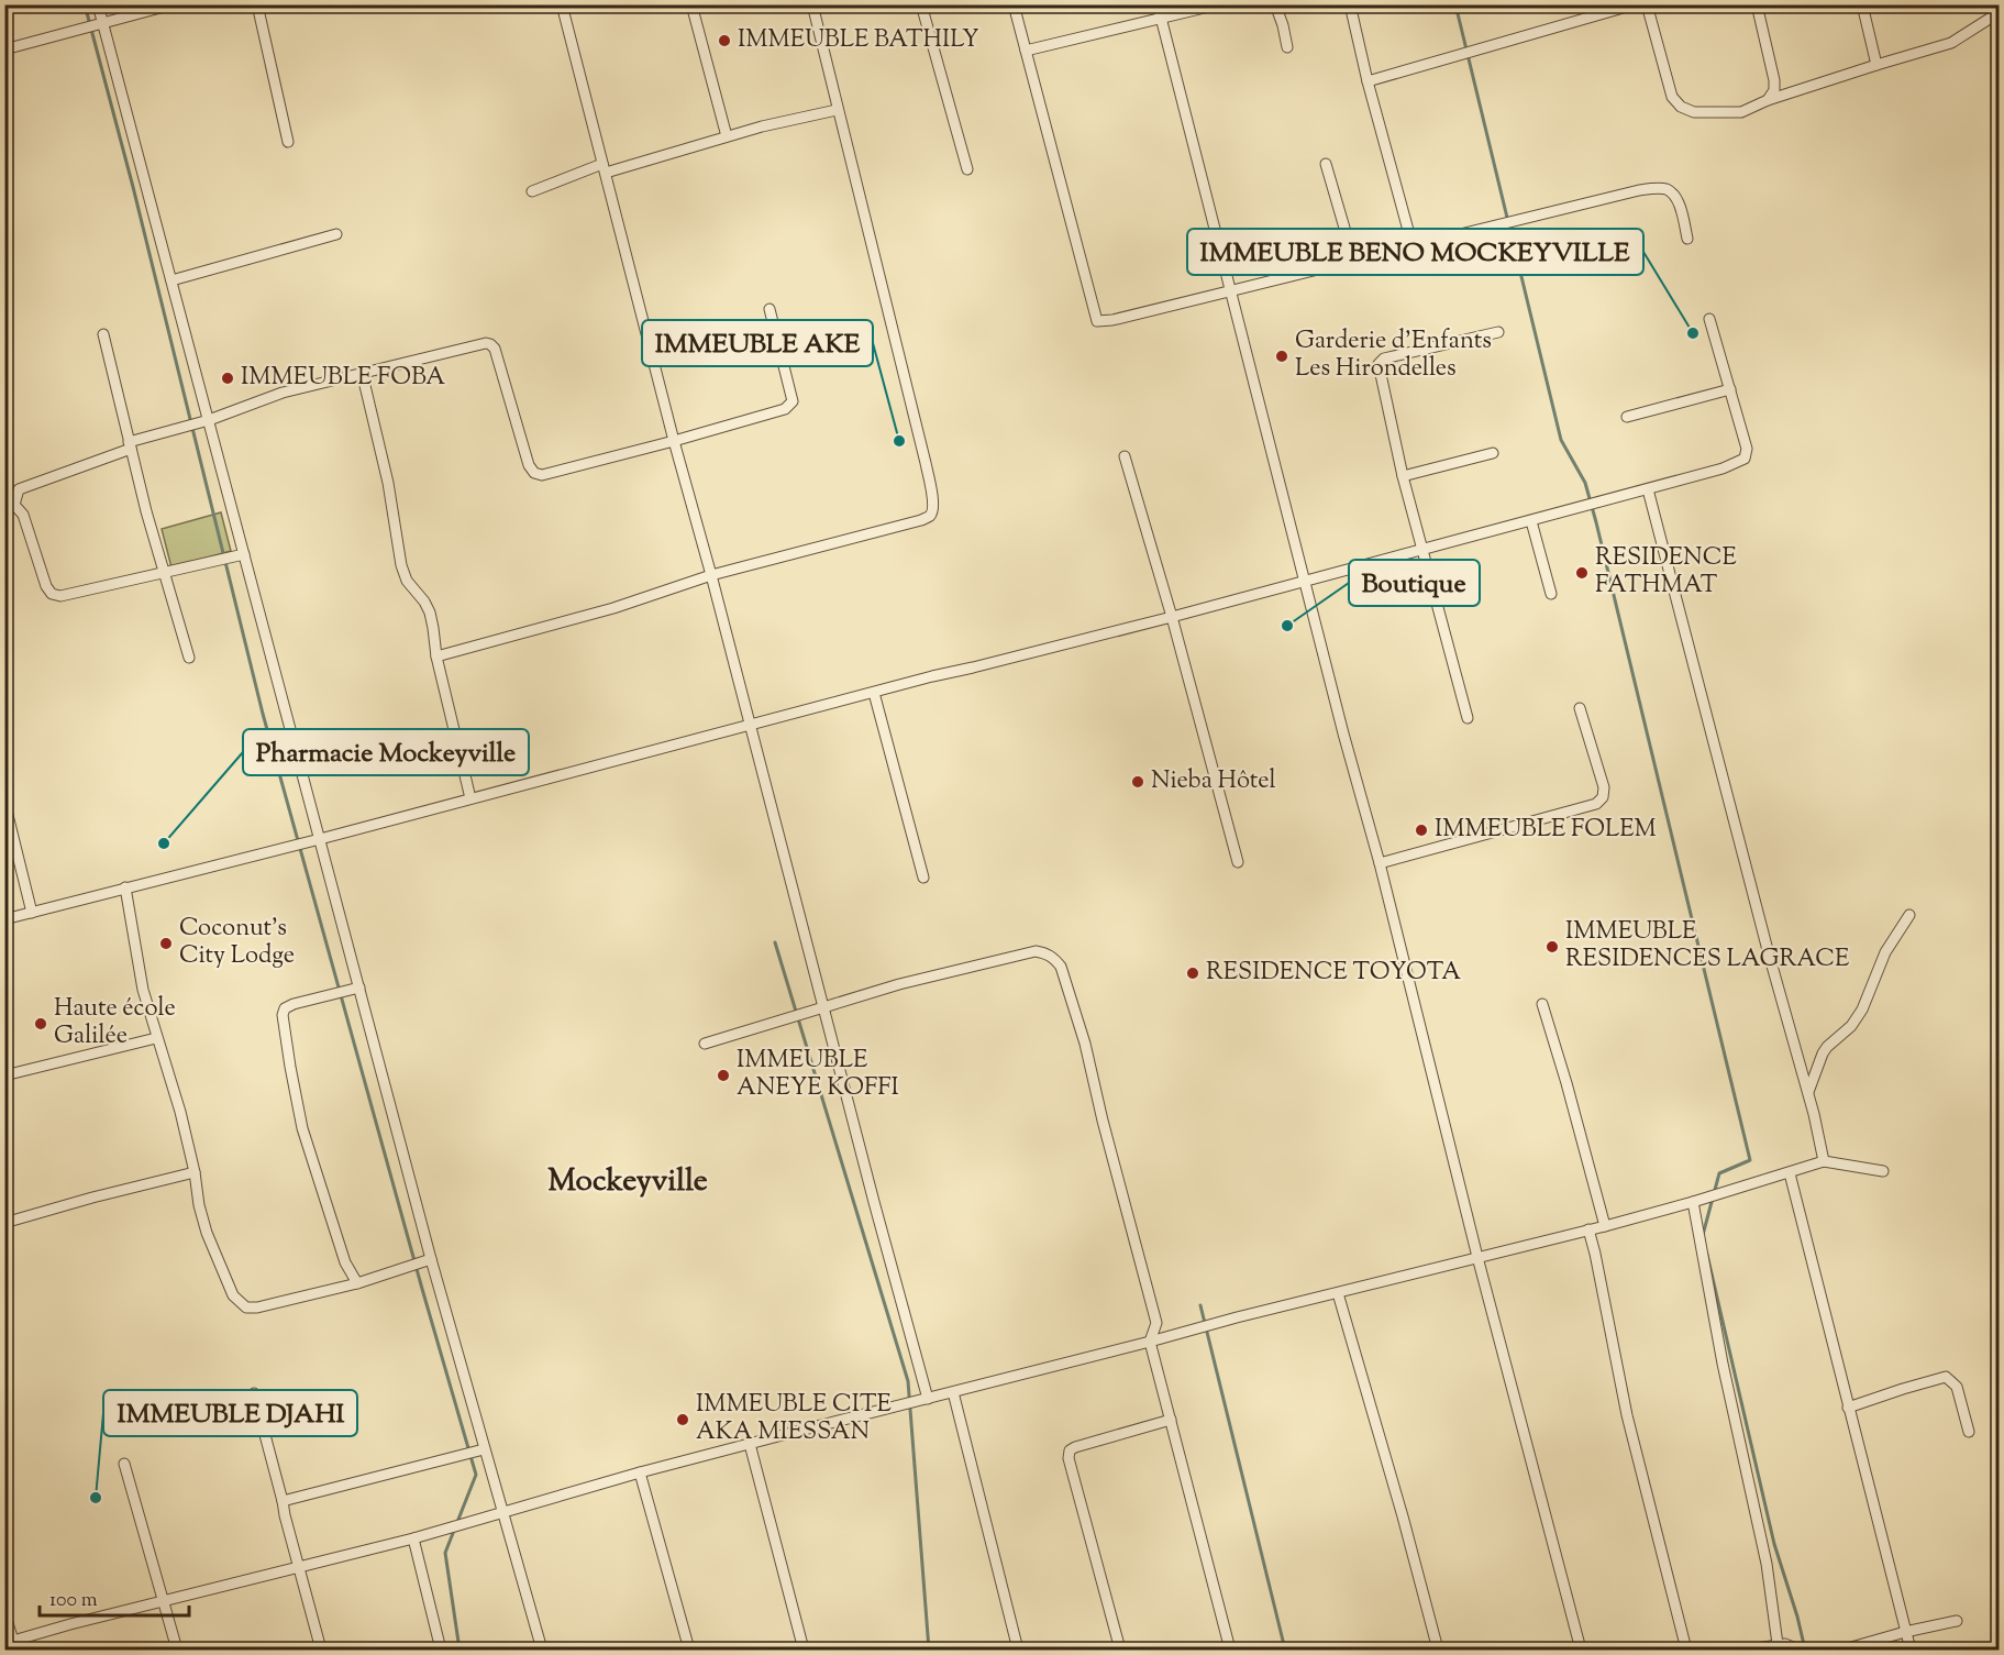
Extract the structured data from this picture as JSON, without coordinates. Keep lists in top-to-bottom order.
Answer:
{
  "districts": ["Mockeyville"],
  "places": [
    "IMMEUBLE BATHILY",
    "IMMEUBLE BENO MOCKEYVILLE",
    "Garderie d'Enfants Les Hirondelles",
    "IMMEUBLE FOBA",
    "IMMEUBLE AKE",
    "RESIDENCE FATHMAT",
    "Boutique",
    "Nieba Hôtel",
    "IMMEUBLE FOLEM",
    "Pharmacie Mockeyville",
    "Coconut’s City Lodge",
    "IMMEUBLE RESIDENCES LAGRACE",
    "RESIDENCE TOYOTA",
    "Haute école Galilée",
    "IMMEUBLE ANEYE KOFFI",
    "IMMEUBLE CITE AKA MIESSAN",
    "IMMEUBLE DJAHI"
  ],
  "scale_bar": "100 m"
}
